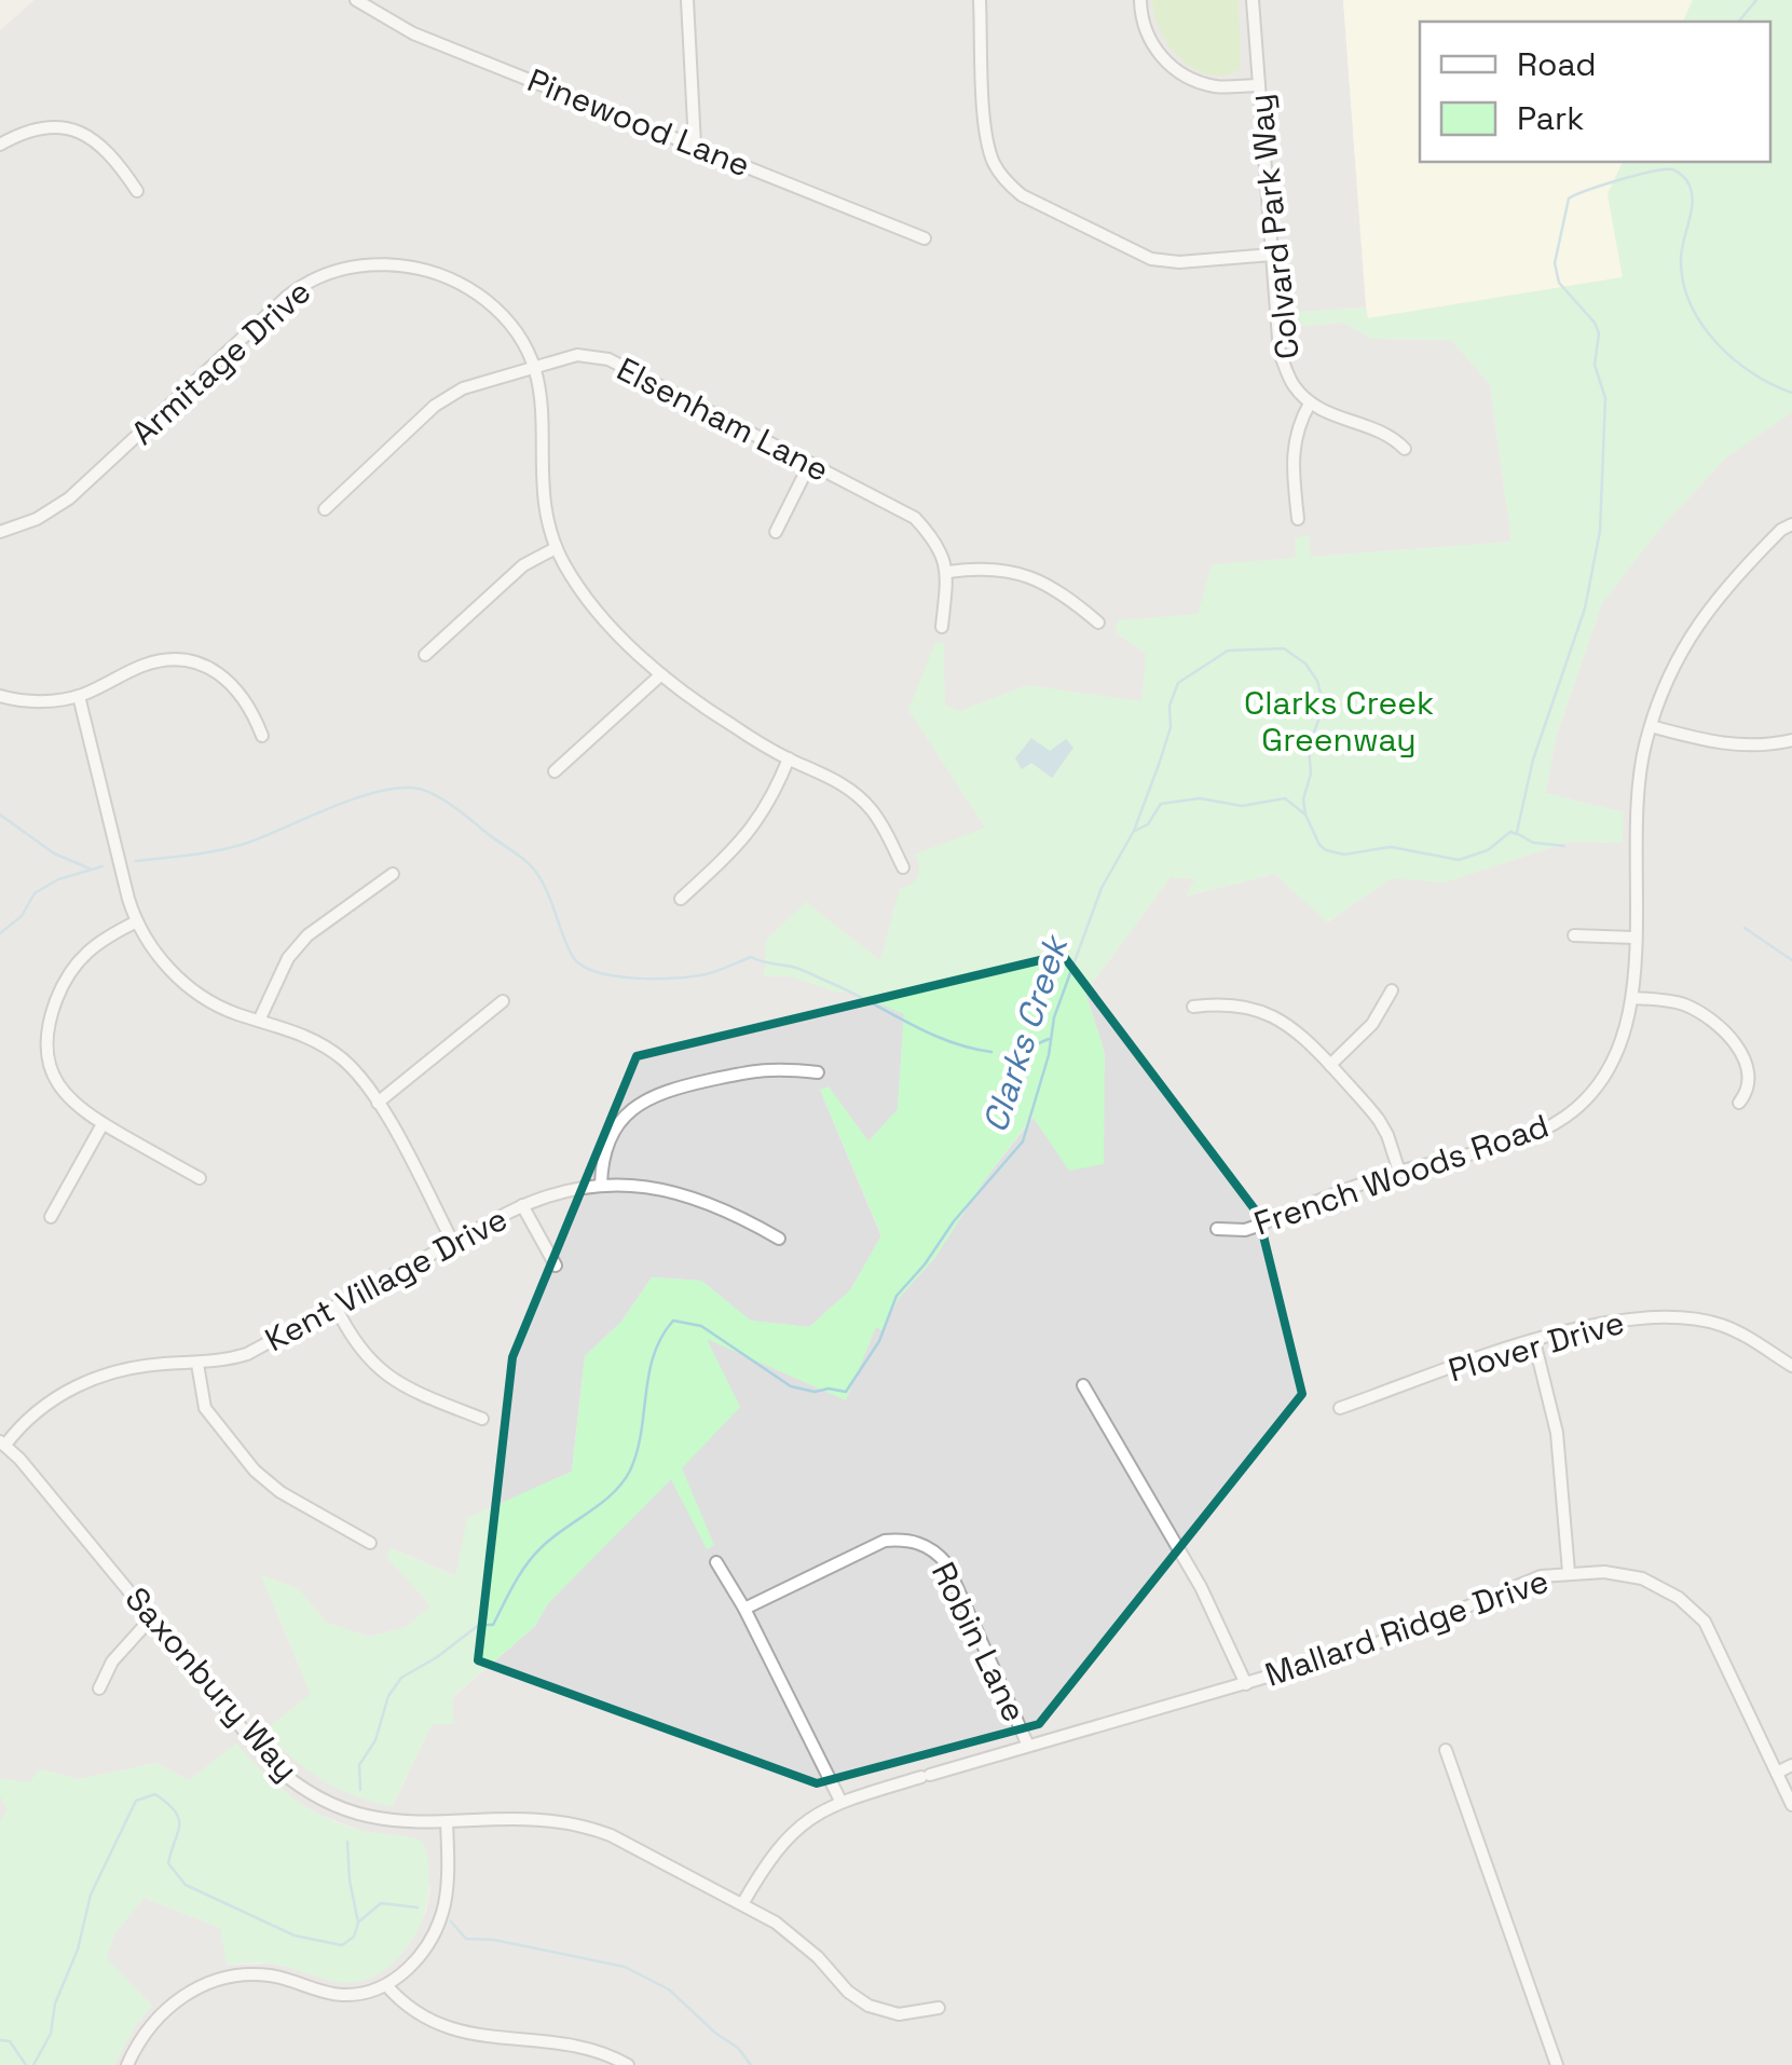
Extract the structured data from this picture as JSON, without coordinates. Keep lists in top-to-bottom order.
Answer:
{
  "streets": {
    "street": [
      "Pinewood Lane",
      "Colvard Park Way",
      "Armitage Drive",
      "Elsenham Lane",
      "French Woods Road",
      "Kent Village Drive",
      "Plover Drive",
      "Mallard Ridge Drive",
      "Robin Lane",
      "Saxonbury Way"
    ]
  },
  "crossings": [
    ["Armitage Drive", "Elsenham Lane"],
    ["Kent Village Drive", "Saxonbury Way"],
    ["Mallard Ridge Drive", "Robin Lane"],
    ["Mallard Ridge Drive", "Saxonbury Way"]
  ],
  "water": ["Clarks Creek"],
  "parks": ["Clarks Creek Greenway"],
  "legend": ["Road", "Park"]
}
